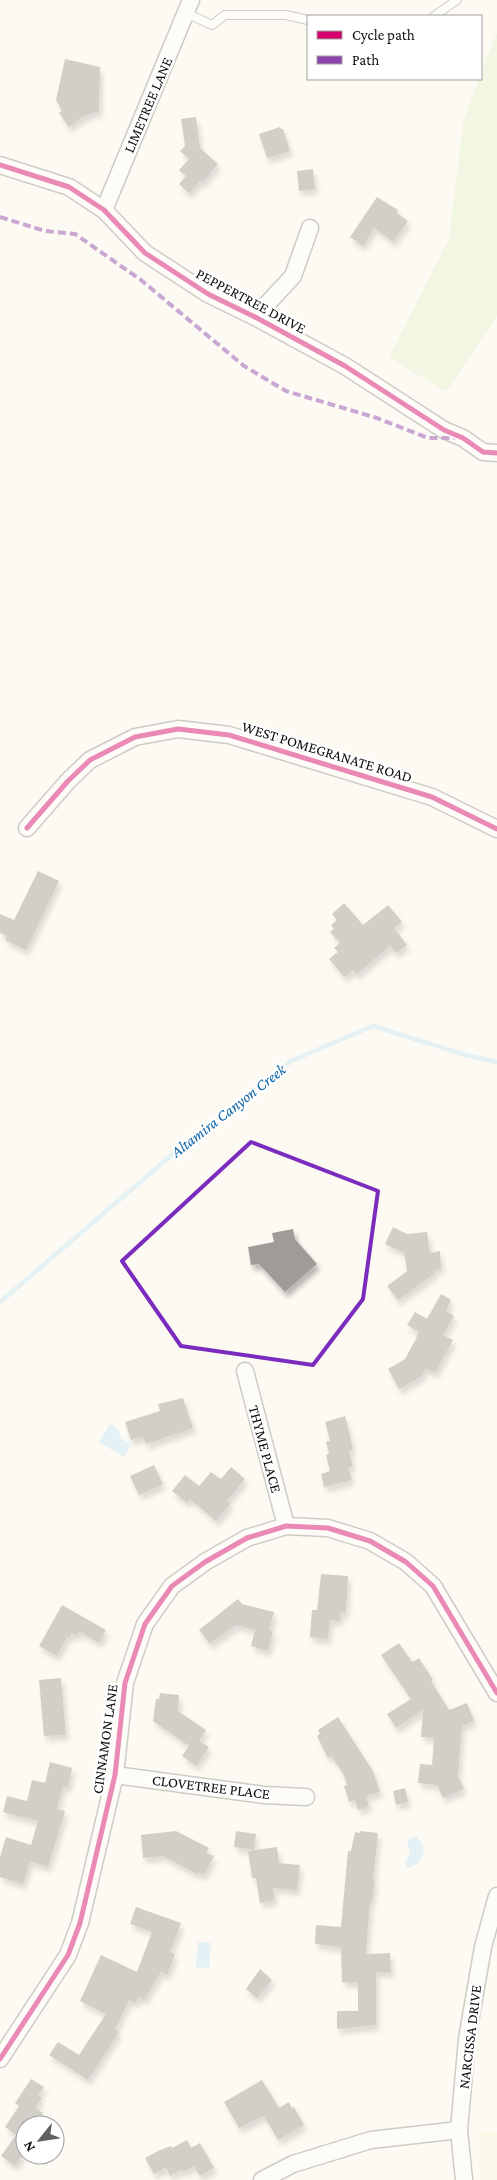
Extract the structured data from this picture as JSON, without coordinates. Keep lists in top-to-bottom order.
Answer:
{
  "streets": {
    "street": [
      "LIMETREE LANE",
      "PEPPERTREE DRIVE",
      "WEST POMEGRANATE ROAD",
      "THYME PLACE",
      "CINNAMON LANE",
      "CLOVETREE PLACE",
      "NARCISSA DRIVE"
    ]
  },
  "crossings": [
    ["LIMETREE LANE", "PEPPERTREE DRIVE"],
    ["THYME PLACE", "CINNAMON LANE"],
    ["CINNAMON LANE", "CLOVETREE PLACE"]
  ],
  "water": ["Altamira Canyon Creek"],
  "legend": ["Cycle path", "Path"],
  "north": "bottom left"
}
